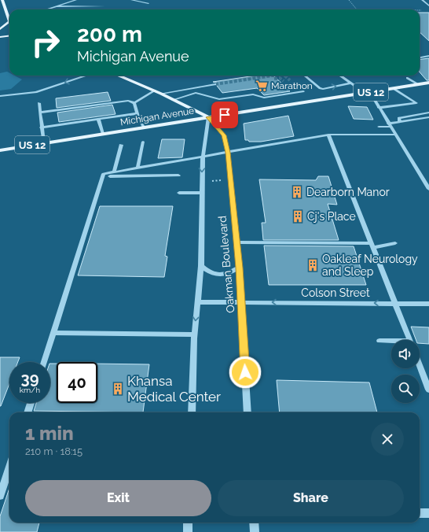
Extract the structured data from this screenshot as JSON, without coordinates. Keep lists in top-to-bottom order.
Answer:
{
  "streets": {
    "main road": ["US 12", "Michigan Avenue", "Oakman Boulevard"],
    "street": ["Colson Street"]
  },
  "crossings": [
    ["Michigan Avenue", "Oakman Boulevard"],
    ["Oakman Boulevard", "Colson Street"]
  ],
  "one_way": ["Colson Street"],
  "places": {
    "supermarket": ["Marathon"],
    "building": [
      "Dearborn Manor",
      "Cj's Place",
      "Oakleaf Neurology and Sleep",
      "Khansa Medical Center"
    ]
  },
  "page": {
    "turn": ["200 m", "Michigan Avenue"],
    "speed": "39 km/h",
    "limit": "40",
    "heading": ["1 min", "210 m · 18:15"],
    "buttons": ["Exit", "Share"]
  }
}
